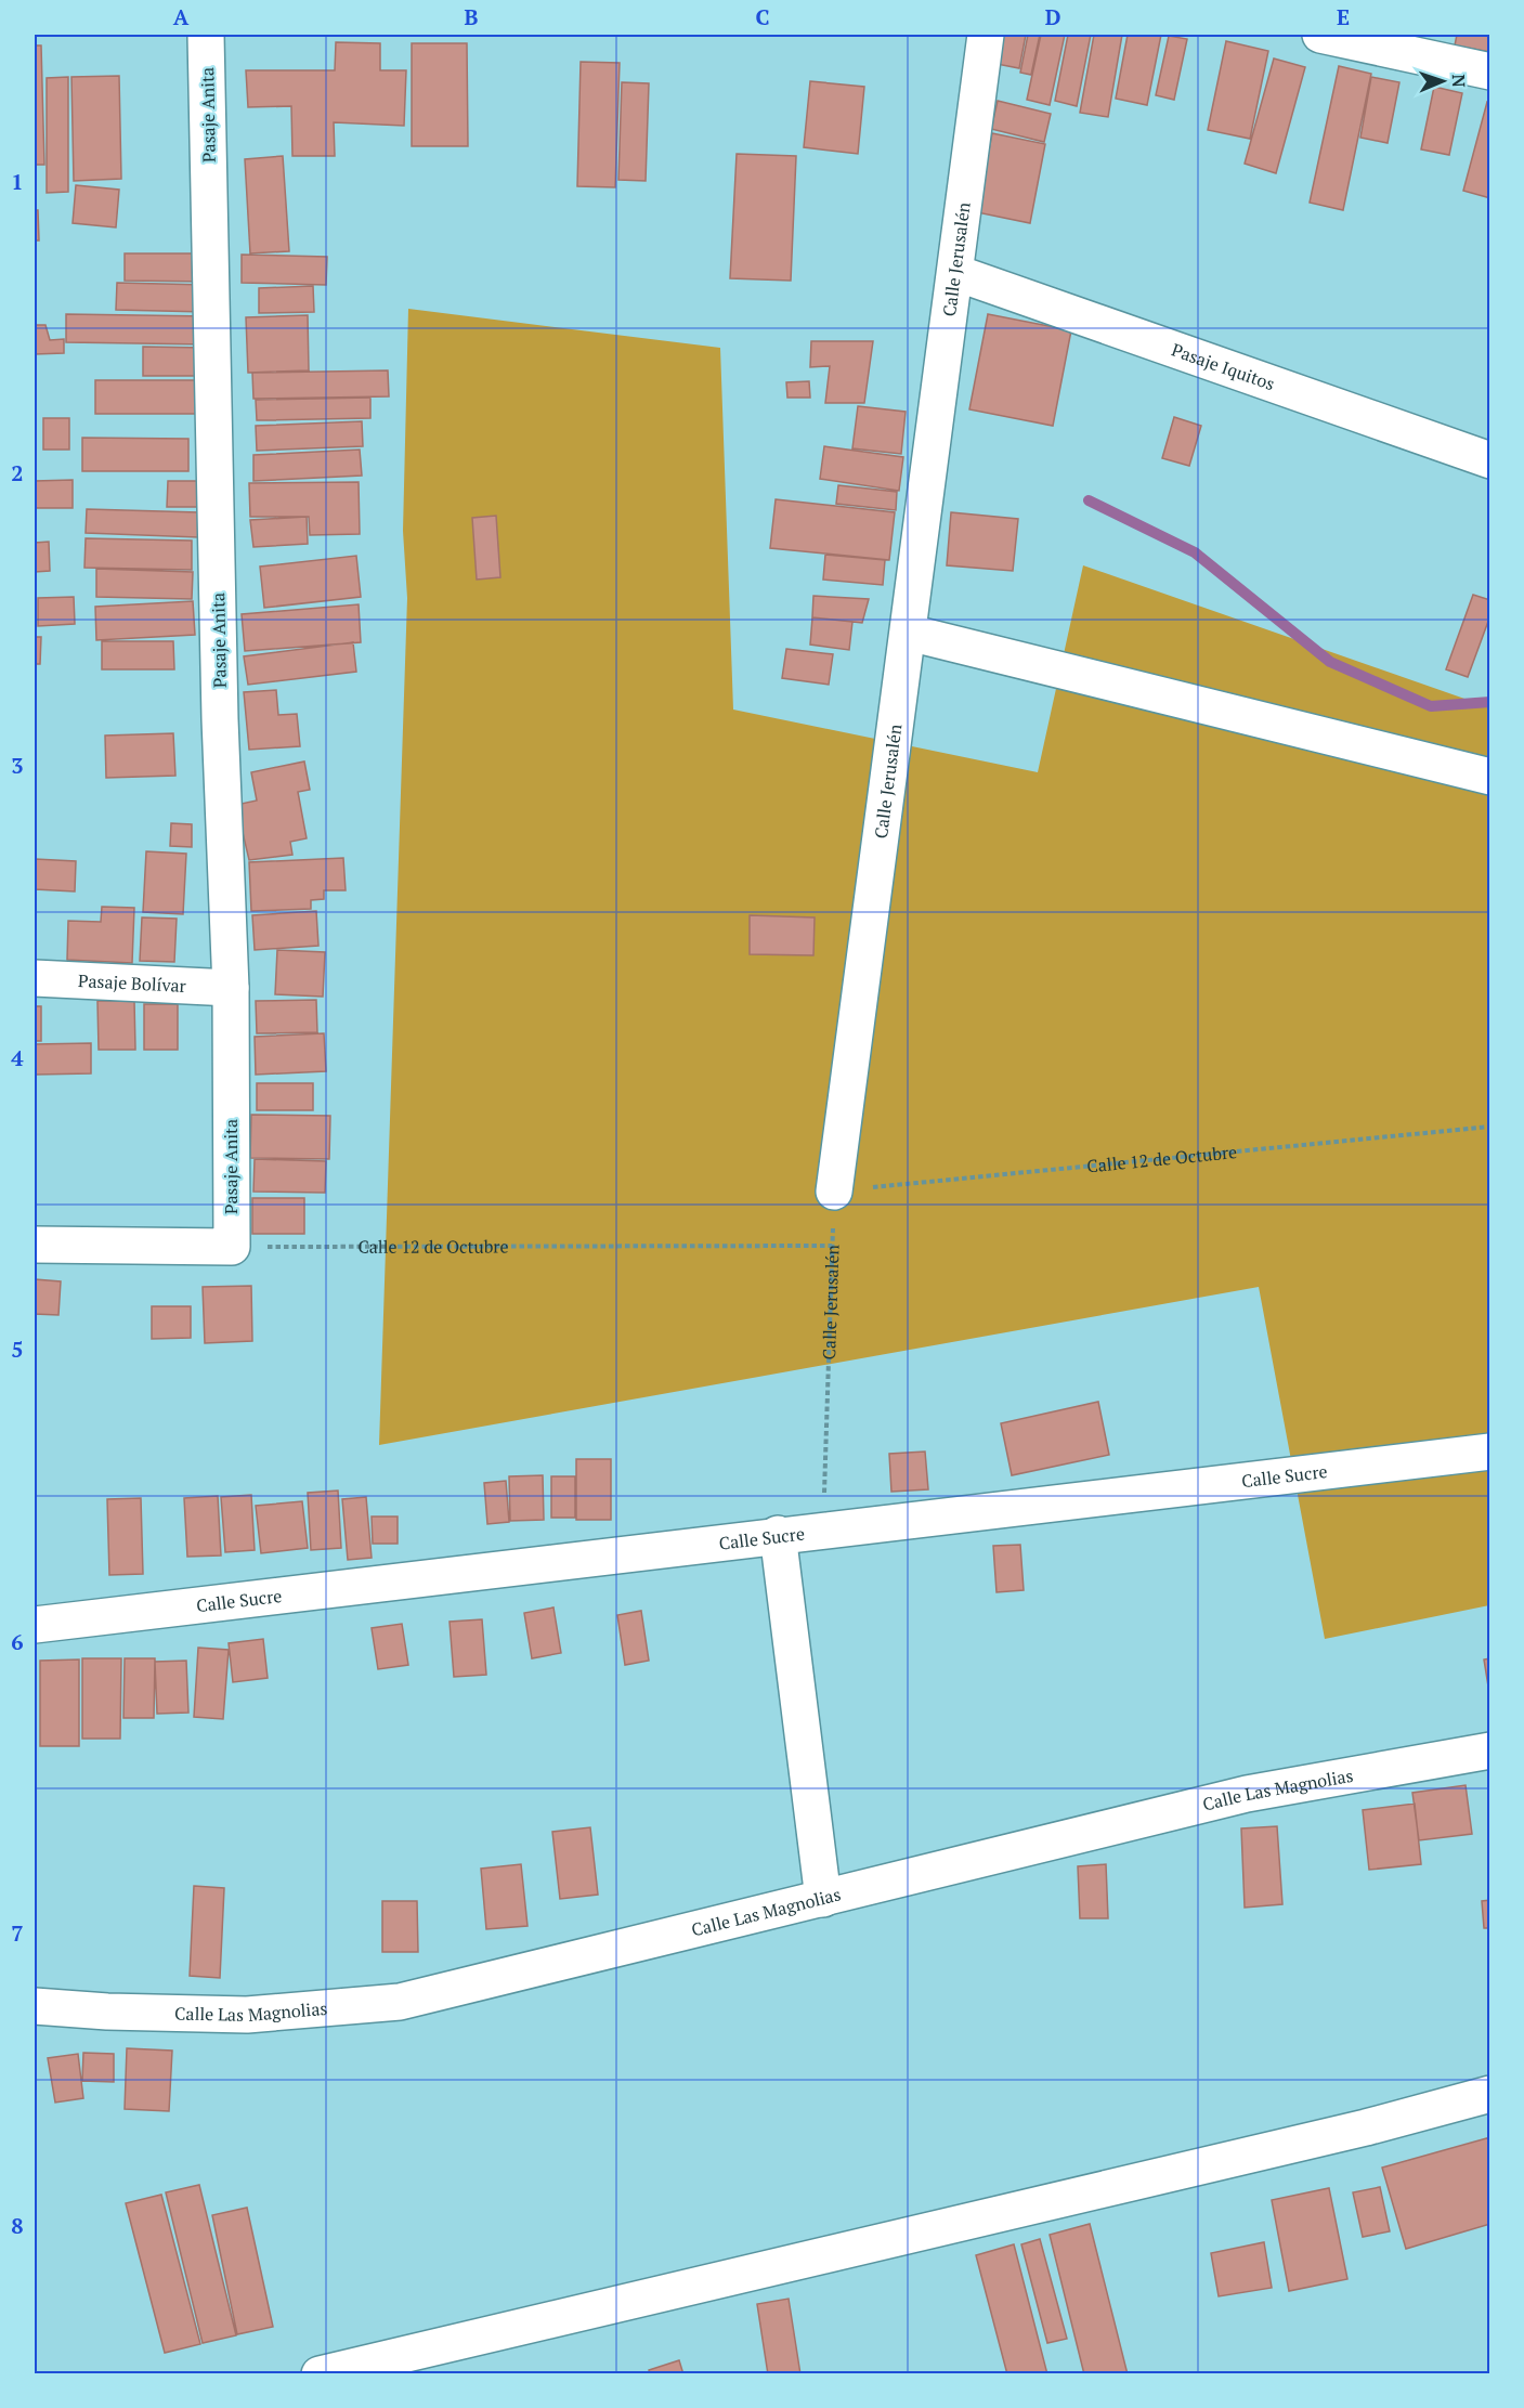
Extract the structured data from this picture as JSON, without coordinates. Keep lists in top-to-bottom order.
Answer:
{
  "streets": {
    "street": [
      "Pasaje Anita",
      "Calle Jerusalén",
      "Pasaje Iquitos",
      "Pasaje Bolívar",
      "Calle Sucre",
      "Calle Las Magnolias"
    ],
    "path": ["Calle 12 de Octubre"]
  },
  "crossings": [
    ["Pasaje Anita", "Pasaje Bolívar"],
    ["Pasaje Anita", "Calle 12 de Octubre"],
    ["Calle Jerusalén", "Pasaje Iquitos"],
    ["Calle Jerusalén", "Calle 12 de Octubre"],
    ["Calle Jerusalén", "Calle Sucre"]
  ],
  "north": "right",
  "grid": {
    "columns": [
      "A",
      "B",
      "C",
      "D",
      "E"
    ],
    "rows": [
      "1",
      "2",
      "3",
      "4",
      "5",
      "6",
      "7",
      "8"
    ]
  }
}
